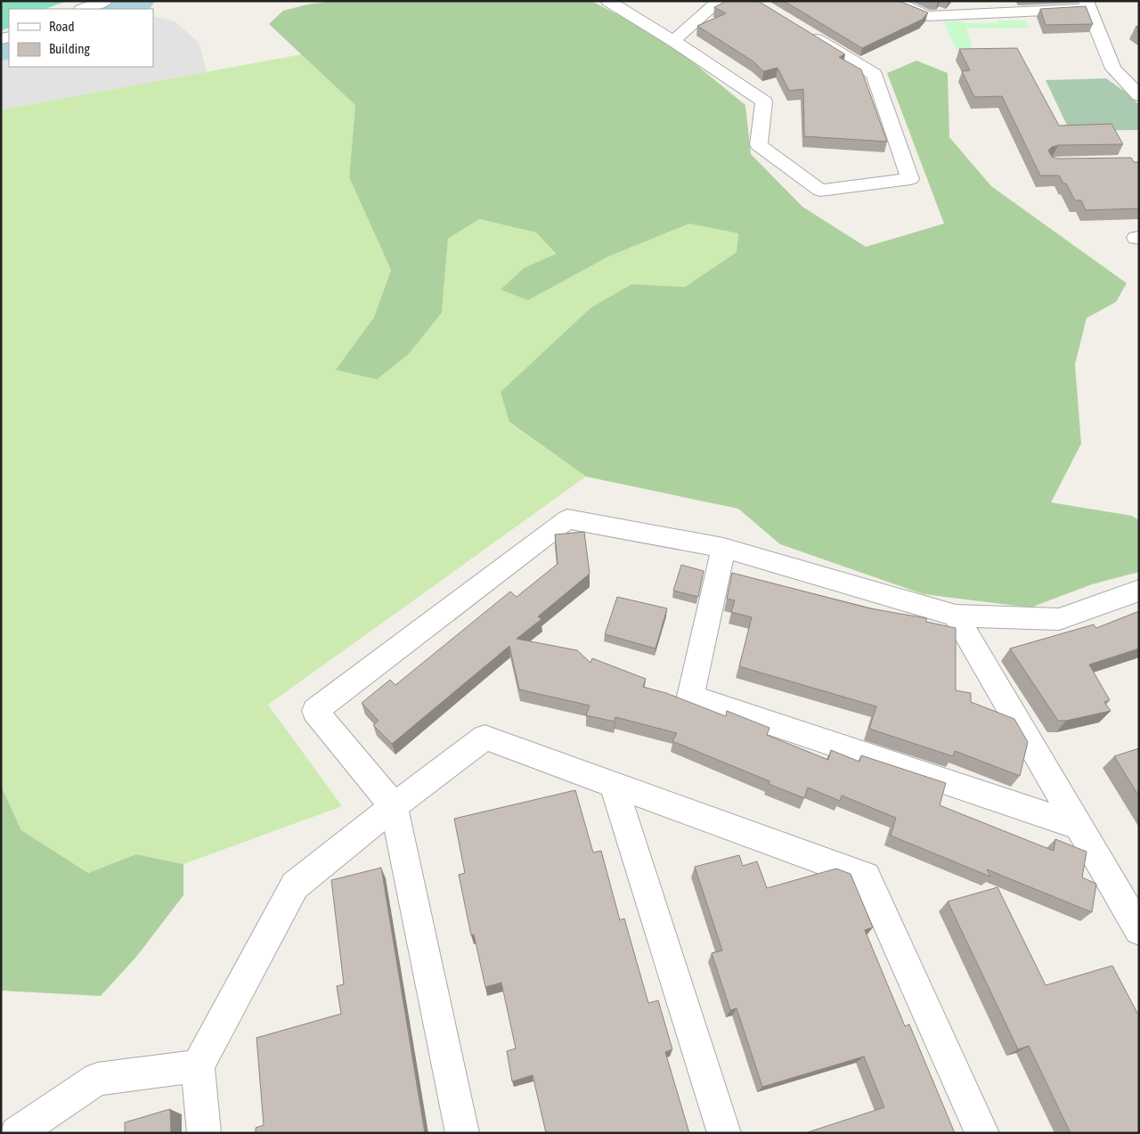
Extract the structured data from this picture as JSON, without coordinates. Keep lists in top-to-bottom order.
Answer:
{
  "legend": ["Road", "Building"]
}
